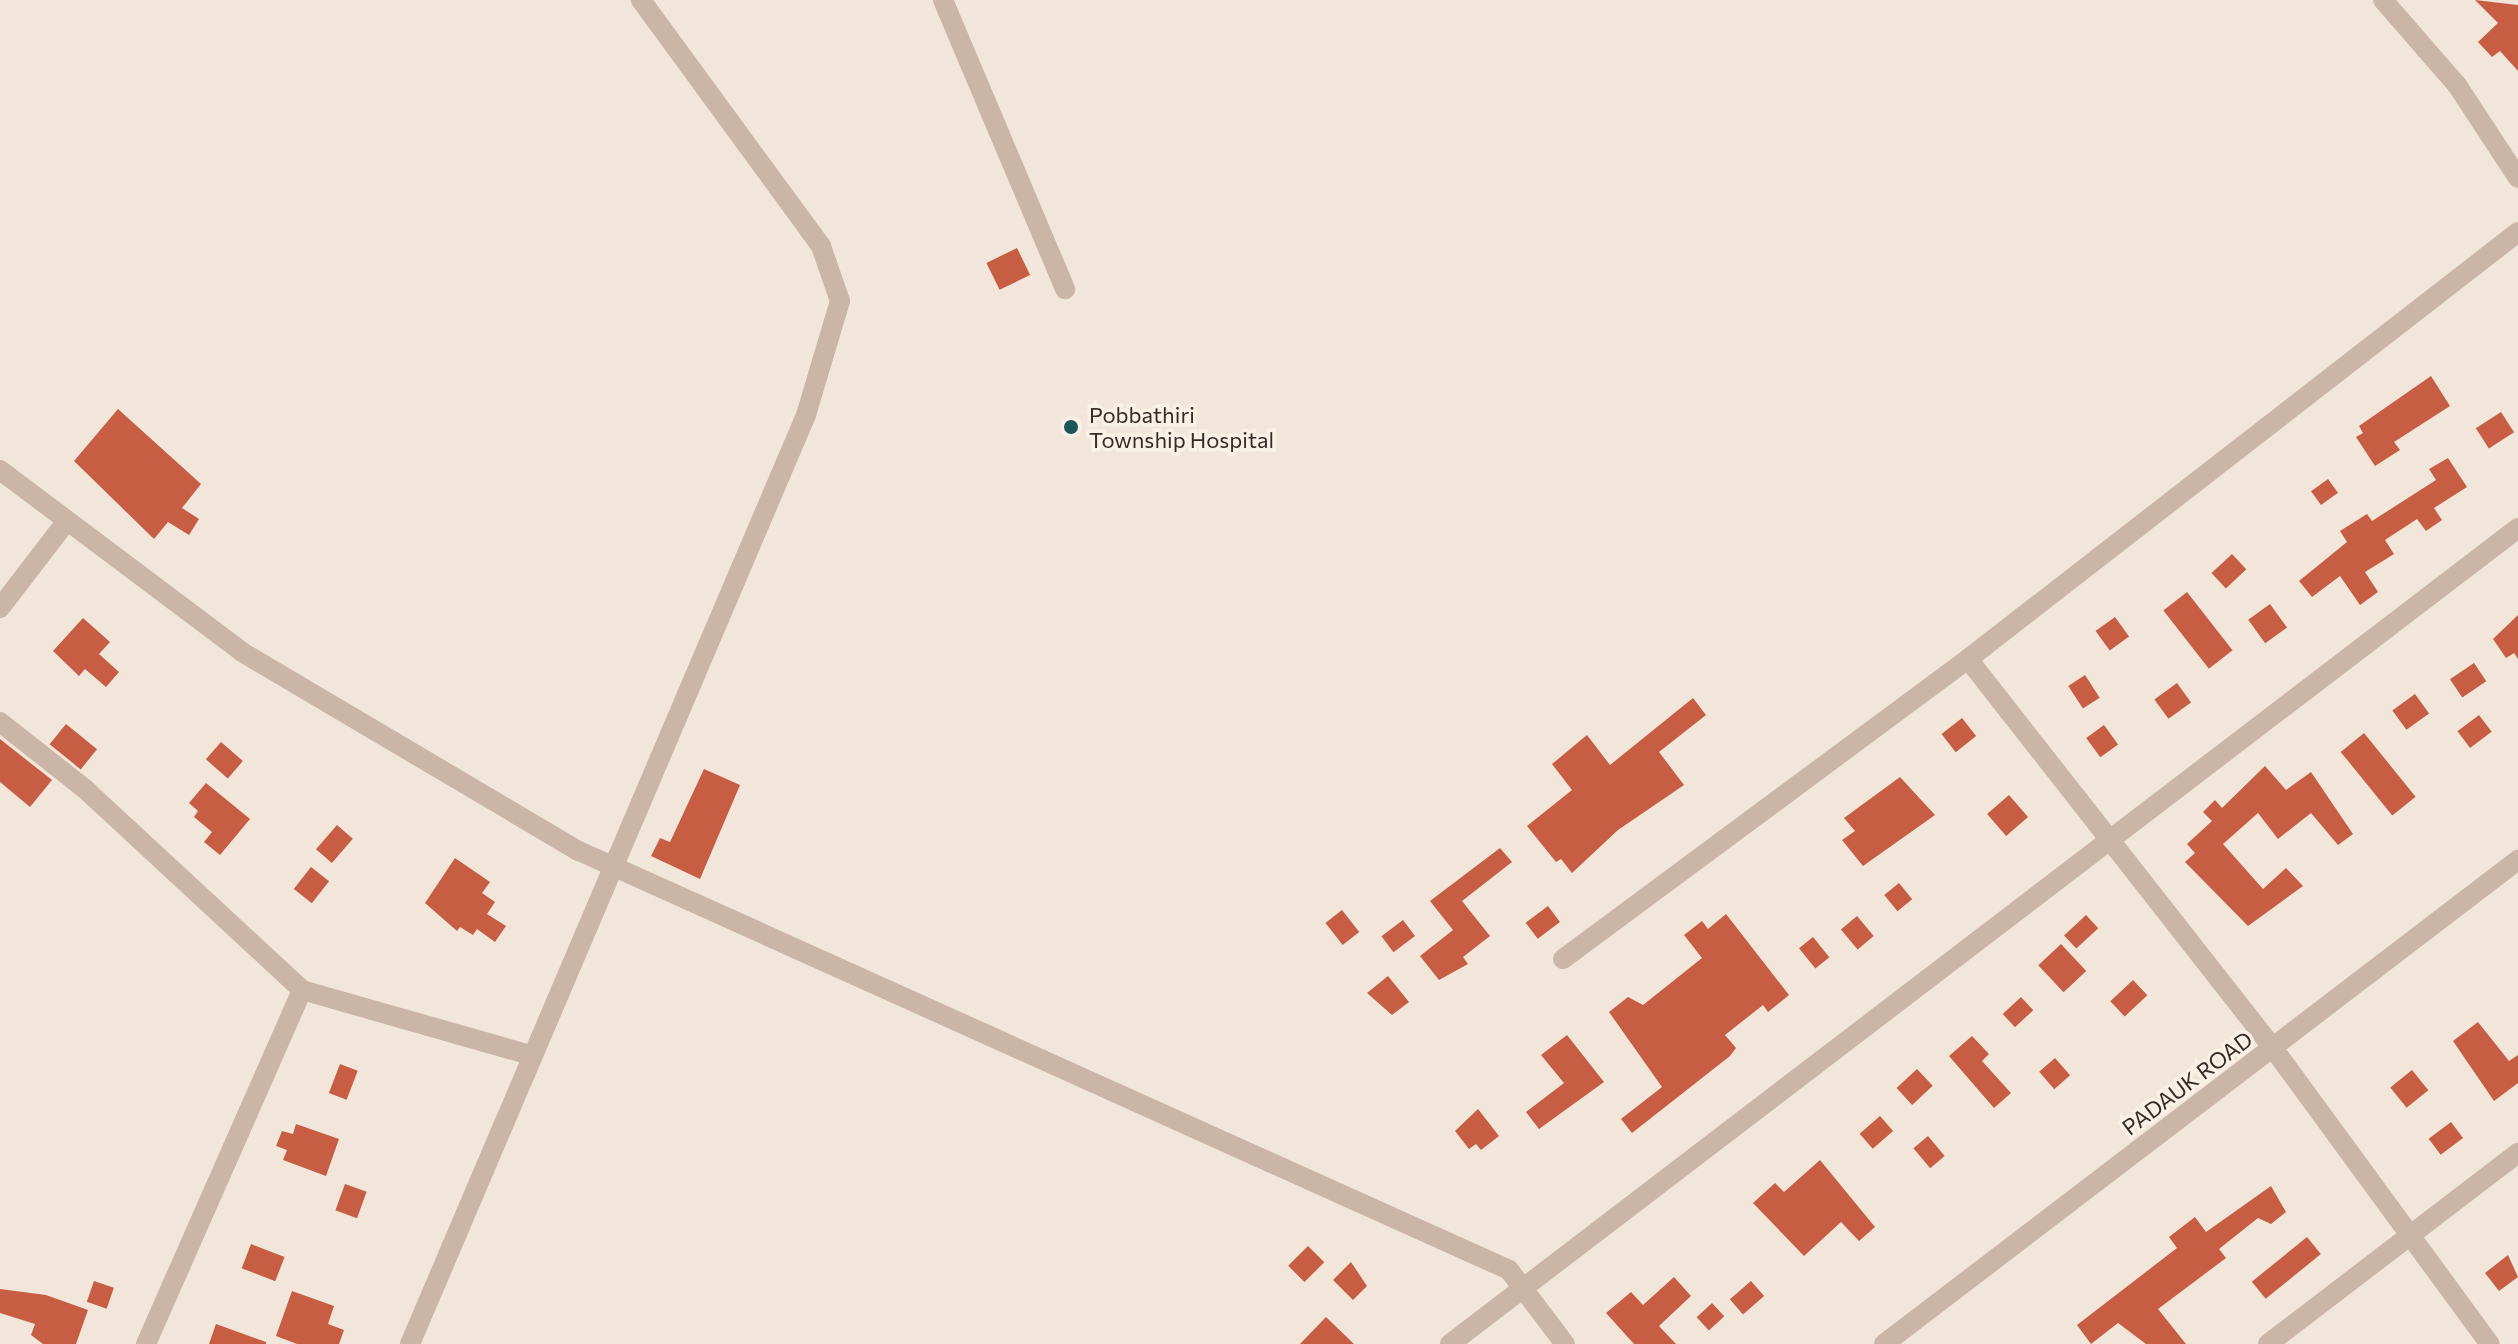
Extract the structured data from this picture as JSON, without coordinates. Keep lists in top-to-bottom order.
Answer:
{
  "streets": {
    "street": ["PADAUK ROAD"]
  },
  "places": ["Pobbathiri Township Hospital"]
}
